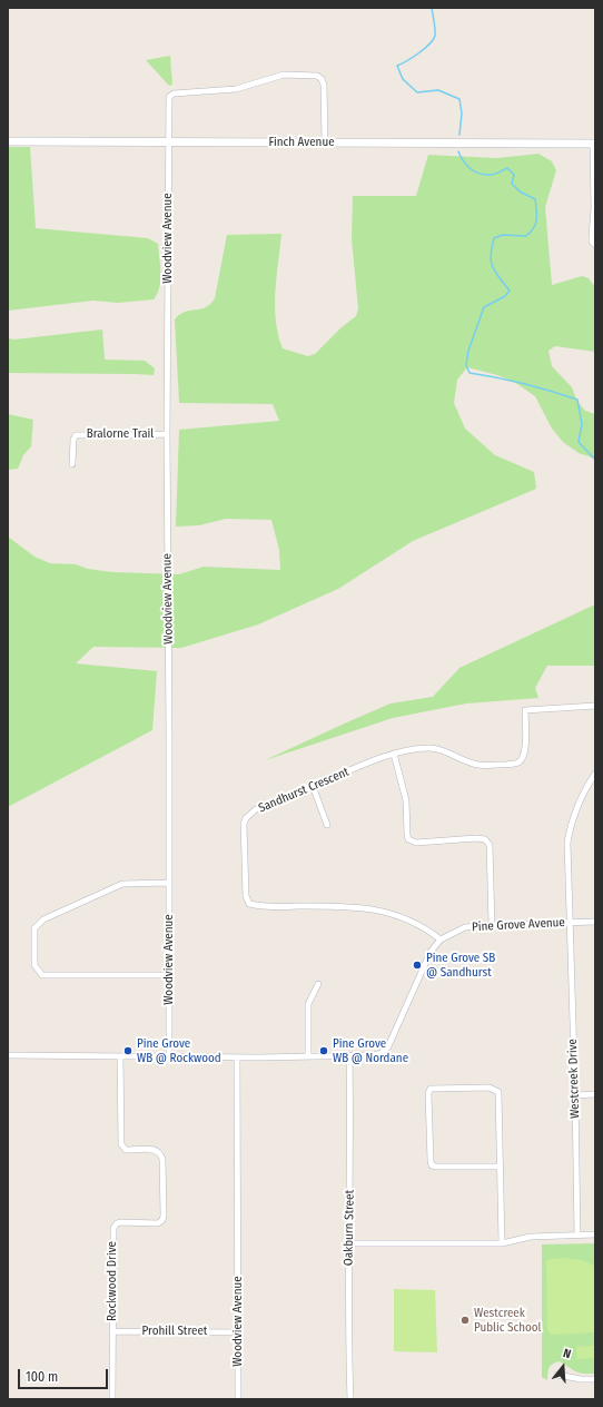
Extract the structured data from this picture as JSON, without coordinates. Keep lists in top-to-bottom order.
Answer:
{
  "streets": {
    "street": [
      "Finch Avenue",
      "Woodview Avenue",
      "Bralorne Trail",
      "Sandhurst Crescent",
      "Pine Grove Avenue",
      "Westcreek Drive",
      "Oakburn Street",
      "Rockwood Drive",
      "Prohill Street"
    ]
  },
  "crossings": [
    ["Finch Avenue", "Woodview Avenue"],
    ["Woodview Avenue", "Bralorne Trail"],
    ["Woodview Avenue", "Pine Grove Avenue"],
    ["Woodview Avenue", "Prohill Street"],
    ["Sandhurst Crescent", "Pine Grove Avenue"],
    ["Pine Grove Avenue", "Westcreek Drive"],
    ["Pine Grove Avenue", "Oakburn Street"],
    ["Pine Grove Avenue", "Rockwood Drive"],
    ["Rockwood Drive", "Prohill Street"]
  ],
  "places": [
    "Pine Grove SB @ Sandhurst",
    "Pine Grove WB @ Rockwood",
    "Pine Grove WB @ Nordane",
    "Westcreek Public School"
  ],
  "scale_bar": "100 m",
  "north": "top"
}
